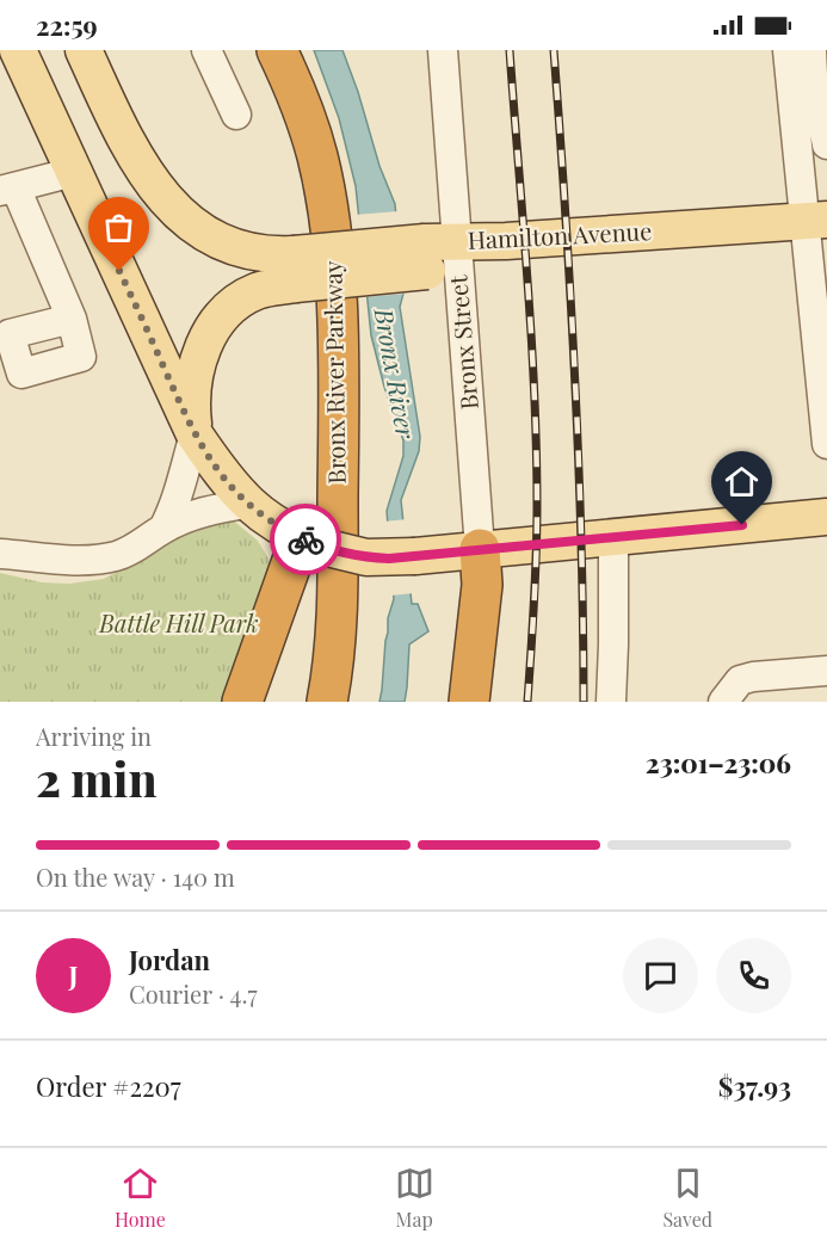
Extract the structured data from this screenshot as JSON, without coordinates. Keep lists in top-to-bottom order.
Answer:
{
  "streets": {
    "highway": ["Bronx River Parkway"],
    "main road": ["Hamilton Avenue"],
    "street": ["Bronx Street"]
  },
  "crossings": [
    ["Hamilton Avenue", "Bronx Street"]
  ],
  "water": ["Bronx River"],
  "parks": ["Battle Hill Park"],
  "page": {
    "status": "22:59",
    "heading": ["2 min", "Arriving in", "23:01–23:06"],
    "panel": [
      "Jordan",
      "Courier · 4.7",
      "Order #2207",
      "$37.93"
    ],
    "bar": "On the way · 140 m",
    "round": "J",
    "tabs": ["Home", "Map", "Saved"]
  }
}
